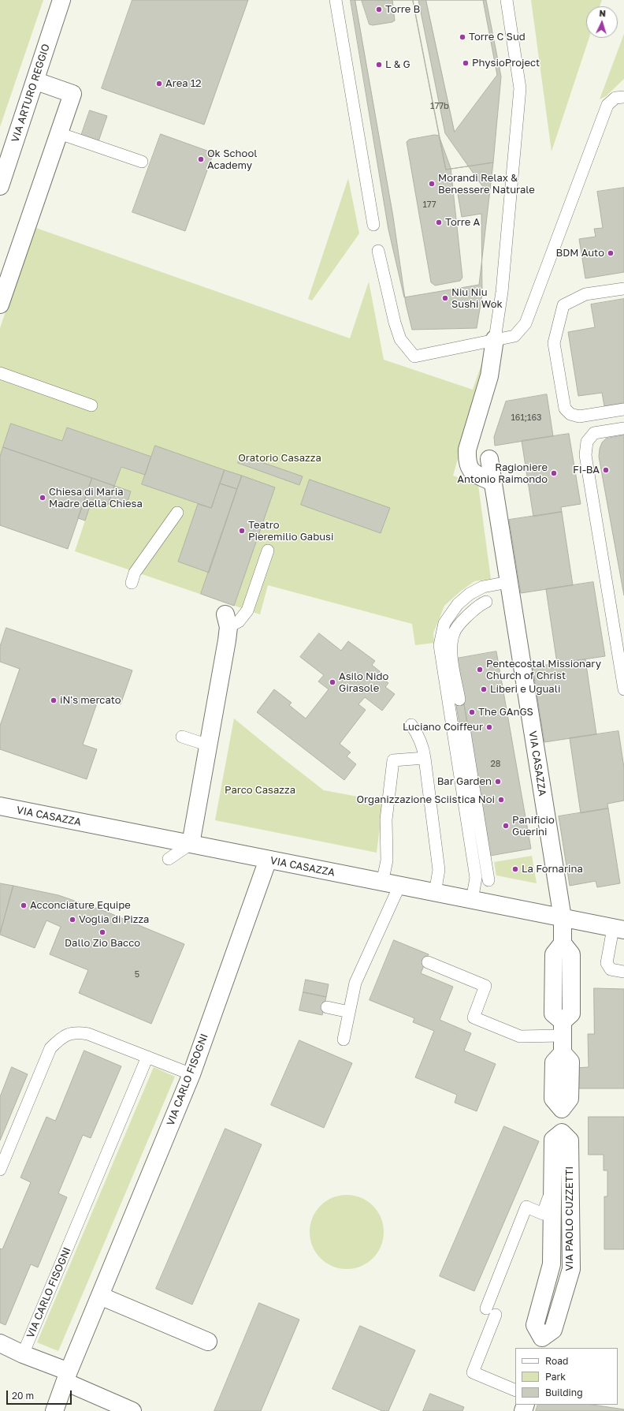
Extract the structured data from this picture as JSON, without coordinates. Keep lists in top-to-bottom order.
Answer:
{
  "streets": {
    "street": [
      "VIA ARTURO REGGIO",
      "VIA CASAZZA",
      "VIA CARLO FISOGNI",
      "VIA PAOLO CUZZETTI"
    ]
  },
  "crossings": [
    ["VIA CASAZZA", "VIA CARLO FISOGNI"]
  ],
  "parks": ["Oratorio Casazza", "Parco Casazza"],
  "places": [
    "Torre B",
    "Torre C Sud",
    "PhysioProject",
    "L & G",
    "Area 12",
    "Ok School Academy",
    "Morandi Relax & Benessere Naturale",
    "Torre A",
    "BDM Auto",
    "Niu Niu Sushi Wok",
    "FI-BA",
    "Ragioniere Antonio Raimondo",
    "Chiesa di Maria Madre della Chiesa",
    "Teatro Pieremilio Gabusi",
    "Pentecostal Missionary Church of Christ",
    "Asilo Nido Girasole",
    "Liberi e Uguali",
    "iN's mercato",
    "The GAnGS",
    "Luciano Coiffeur",
    "Bar Garden",
    "Organizzazione Sciistica Noi",
    "Panificio Guerini",
    "La Fornarina",
    "Acconciature Equipe",
    "Voglia di Pizza",
    "Dallo Zio Bacco"
  ],
  "house_numbers": [
    "177b",
    "177",
    "161;163",
    "28",
    "5"
  ],
  "legend": ["Road", "Park", "Building"],
  "scale_bar": "20 m",
  "north": "top"
}
